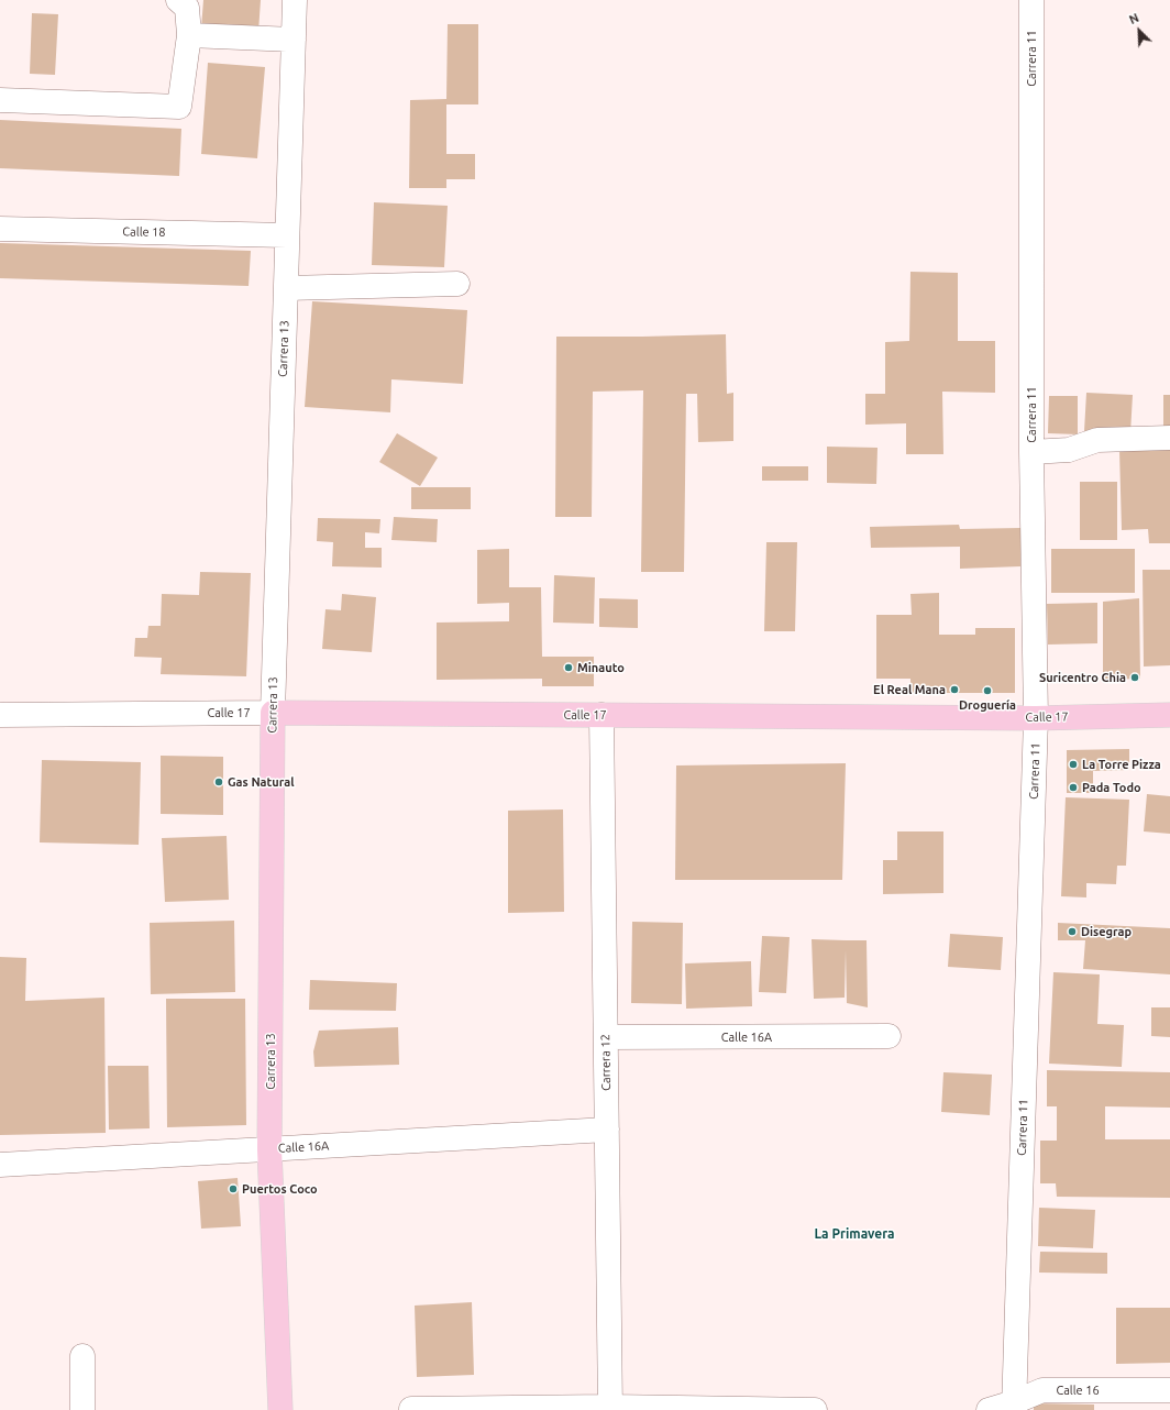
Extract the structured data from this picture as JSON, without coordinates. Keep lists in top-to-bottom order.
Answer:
{
  "streets": {
    "main road": ["Carrera 13", "Calle 17"],
    "street": [
      "Carrera 11",
      "Calle 18",
      "Calle 16A",
      "Carrera 12",
      "Calle 16"
    ]
  },
  "crossings": [
    ["Carrera 11", "Calle 17"],
    ["Carrera 11", "Calle 16"],
    ["Calle 18", "Carrera 13"],
    ["Carrera 13", "Calle 17"],
    ["Carrera 13", "Calle 16A"],
    ["Calle 17", "Carrera 12"],
    ["Calle 16A", "Carrera 12"]
  ],
  "districts": ["La Primavera"],
  "places": [
    "Minauto",
    "Suricentro Chia",
    "El Real Mana",
    "Droguería",
    "La Torre Pizza",
    "Gas Natural",
    "Pada Todo",
    "Disegrap",
    "Puertos Coco"
  ],
  "north": "top left"
}
